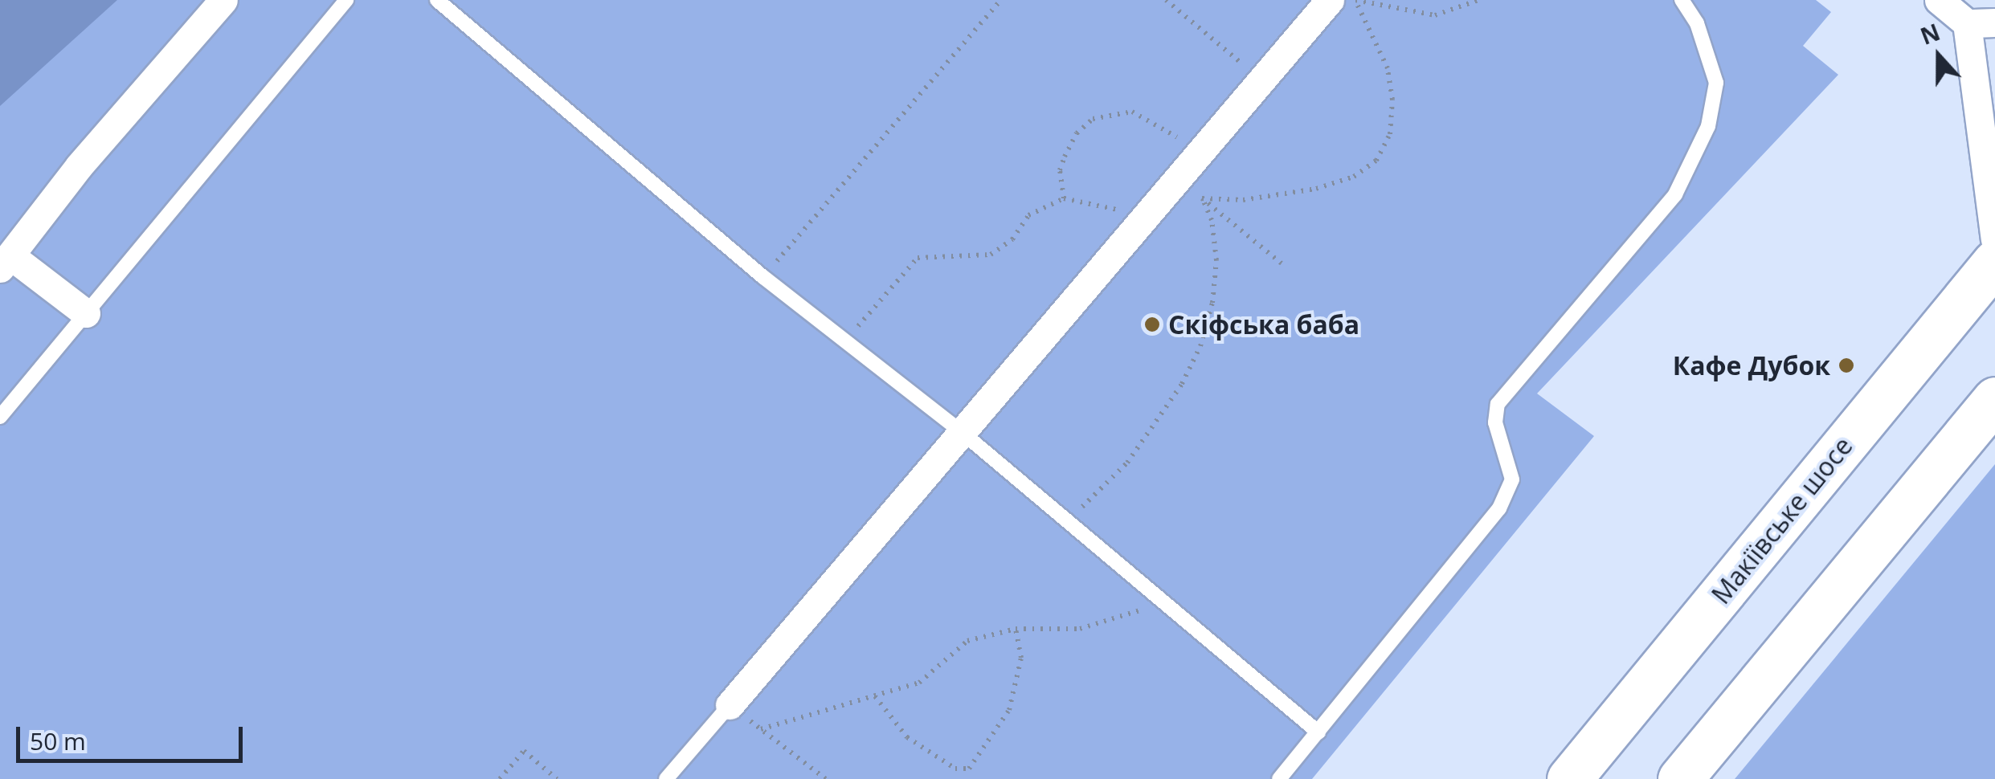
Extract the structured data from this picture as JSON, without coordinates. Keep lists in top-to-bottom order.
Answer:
{
  "streets": {
    "main road": ["Макіївське шосе"]
  },
  "places": ["Скіфська баба", "Кафе Дубок"],
  "scale_bar": "50 m",
  "north": "top"
}
